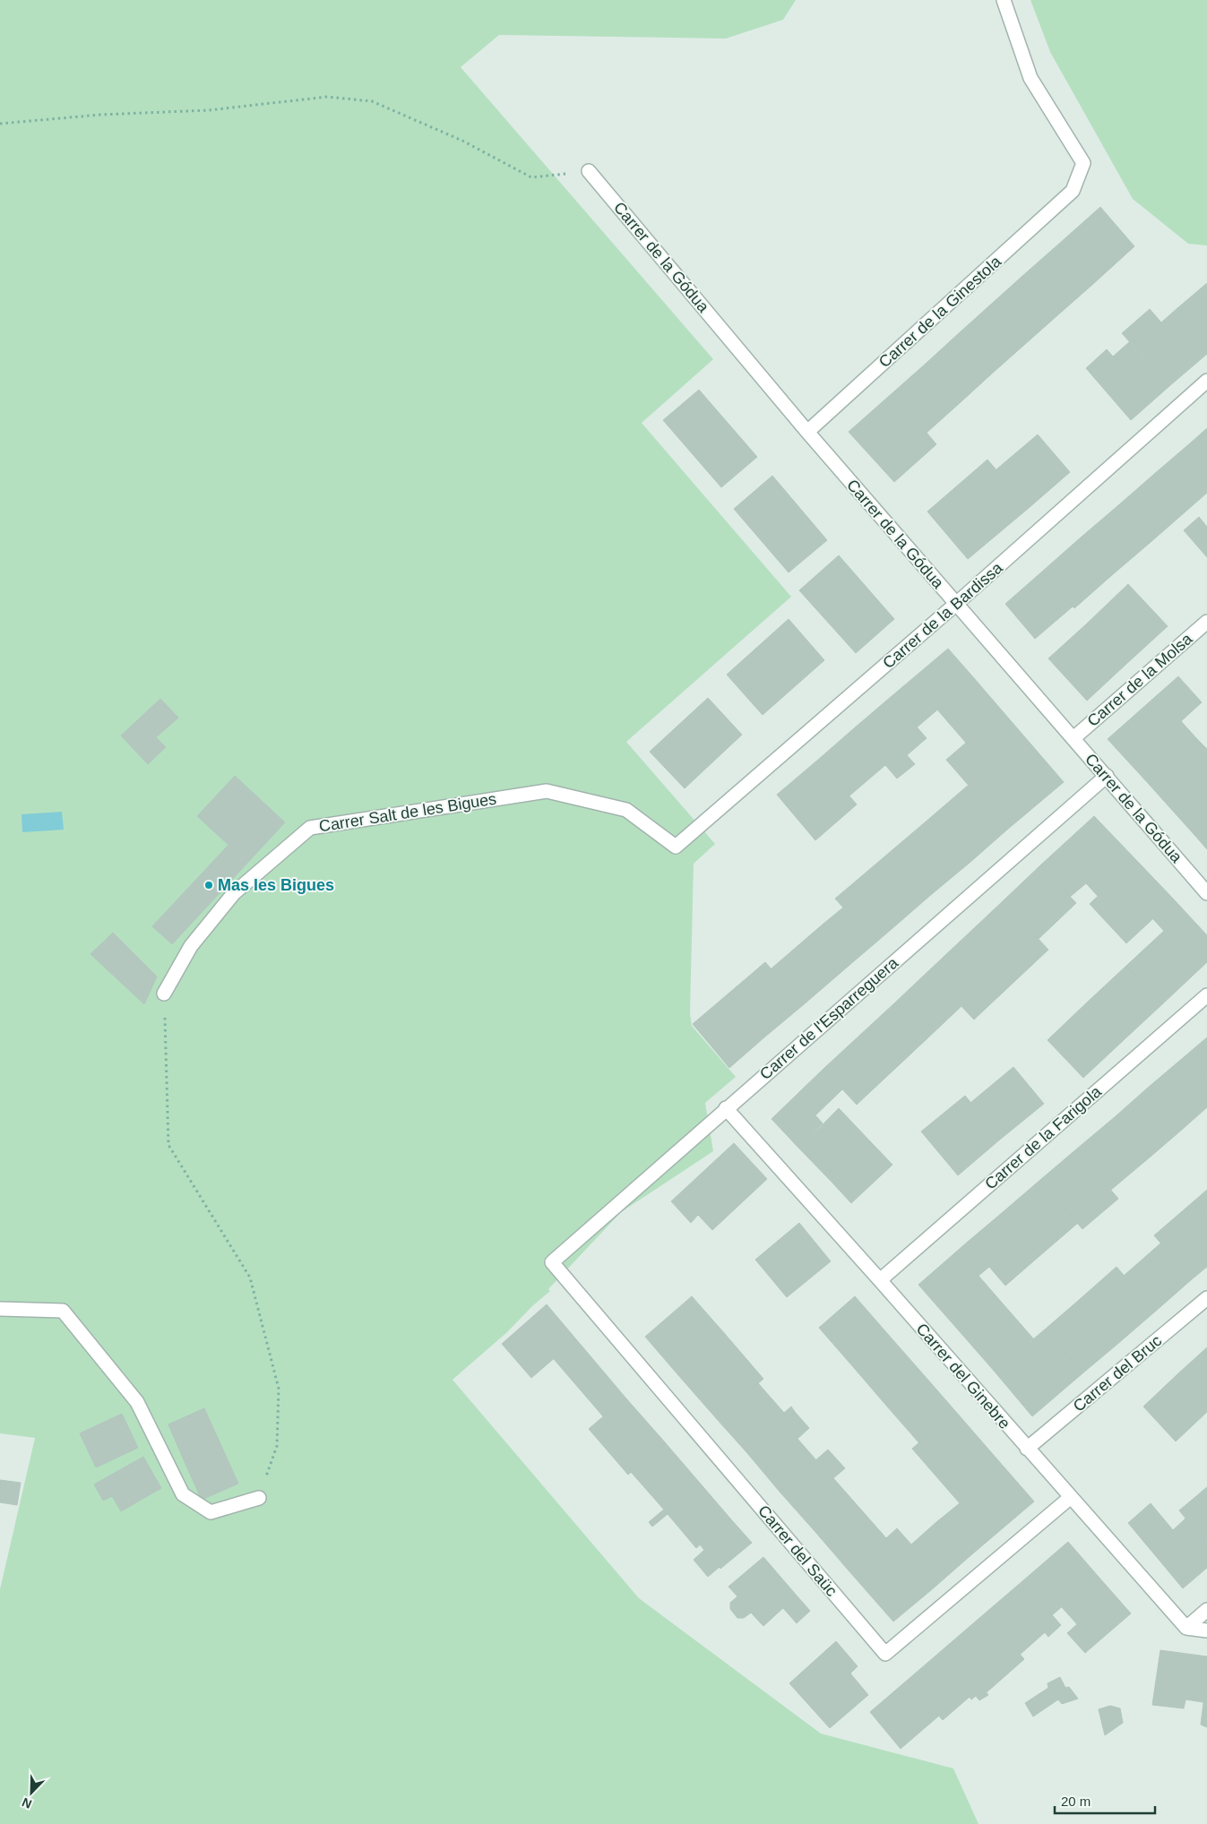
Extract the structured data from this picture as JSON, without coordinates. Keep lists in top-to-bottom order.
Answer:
{
  "streets": {
    "street": [
      "Carrer de la Gódua",
      "Carrer de la Ginestola",
      "Carrer de la Bardissa",
      "Carrer de la Molsa",
      "Carrer Salt de les Bigues",
      "Carrer de l'Esparreguera",
      "Carrer de la Farigola",
      "Carrer del Bruc",
      "Carrer del Ginebre",
      "Carrer del Saüc"
    ]
  },
  "crossings": [
    ["Carrer de la Gódua", "Carrer de la Ginestola"],
    ["Carrer de la Gódua", "Carrer de la Bardissa"],
    ["Carrer de la Gódua", "Carrer de la Molsa"],
    ["Carrer de la Gódua", "Carrer de l'Esparreguera"],
    ["Carrer de la Bardissa", "Carrer Salt de les Bigues"],
    ["Carrer de l'Esparreguera", "Carrer del Ginebre"],
    ["Carrer de l'Esparreguera", "Carrer del Saüc"],
    ["Carrer de la Farigola", "Carrer del Ginebre"],
    ["Carrer del Bruc", "Carrer del Ginebre"],
    ["Carrer del Ginebre", "Carrer del Saüc"]
  ],
  "places": ["Mas les Bigues"],
  "scale_bar": "20 m",
  "north": "bottom left"
}
